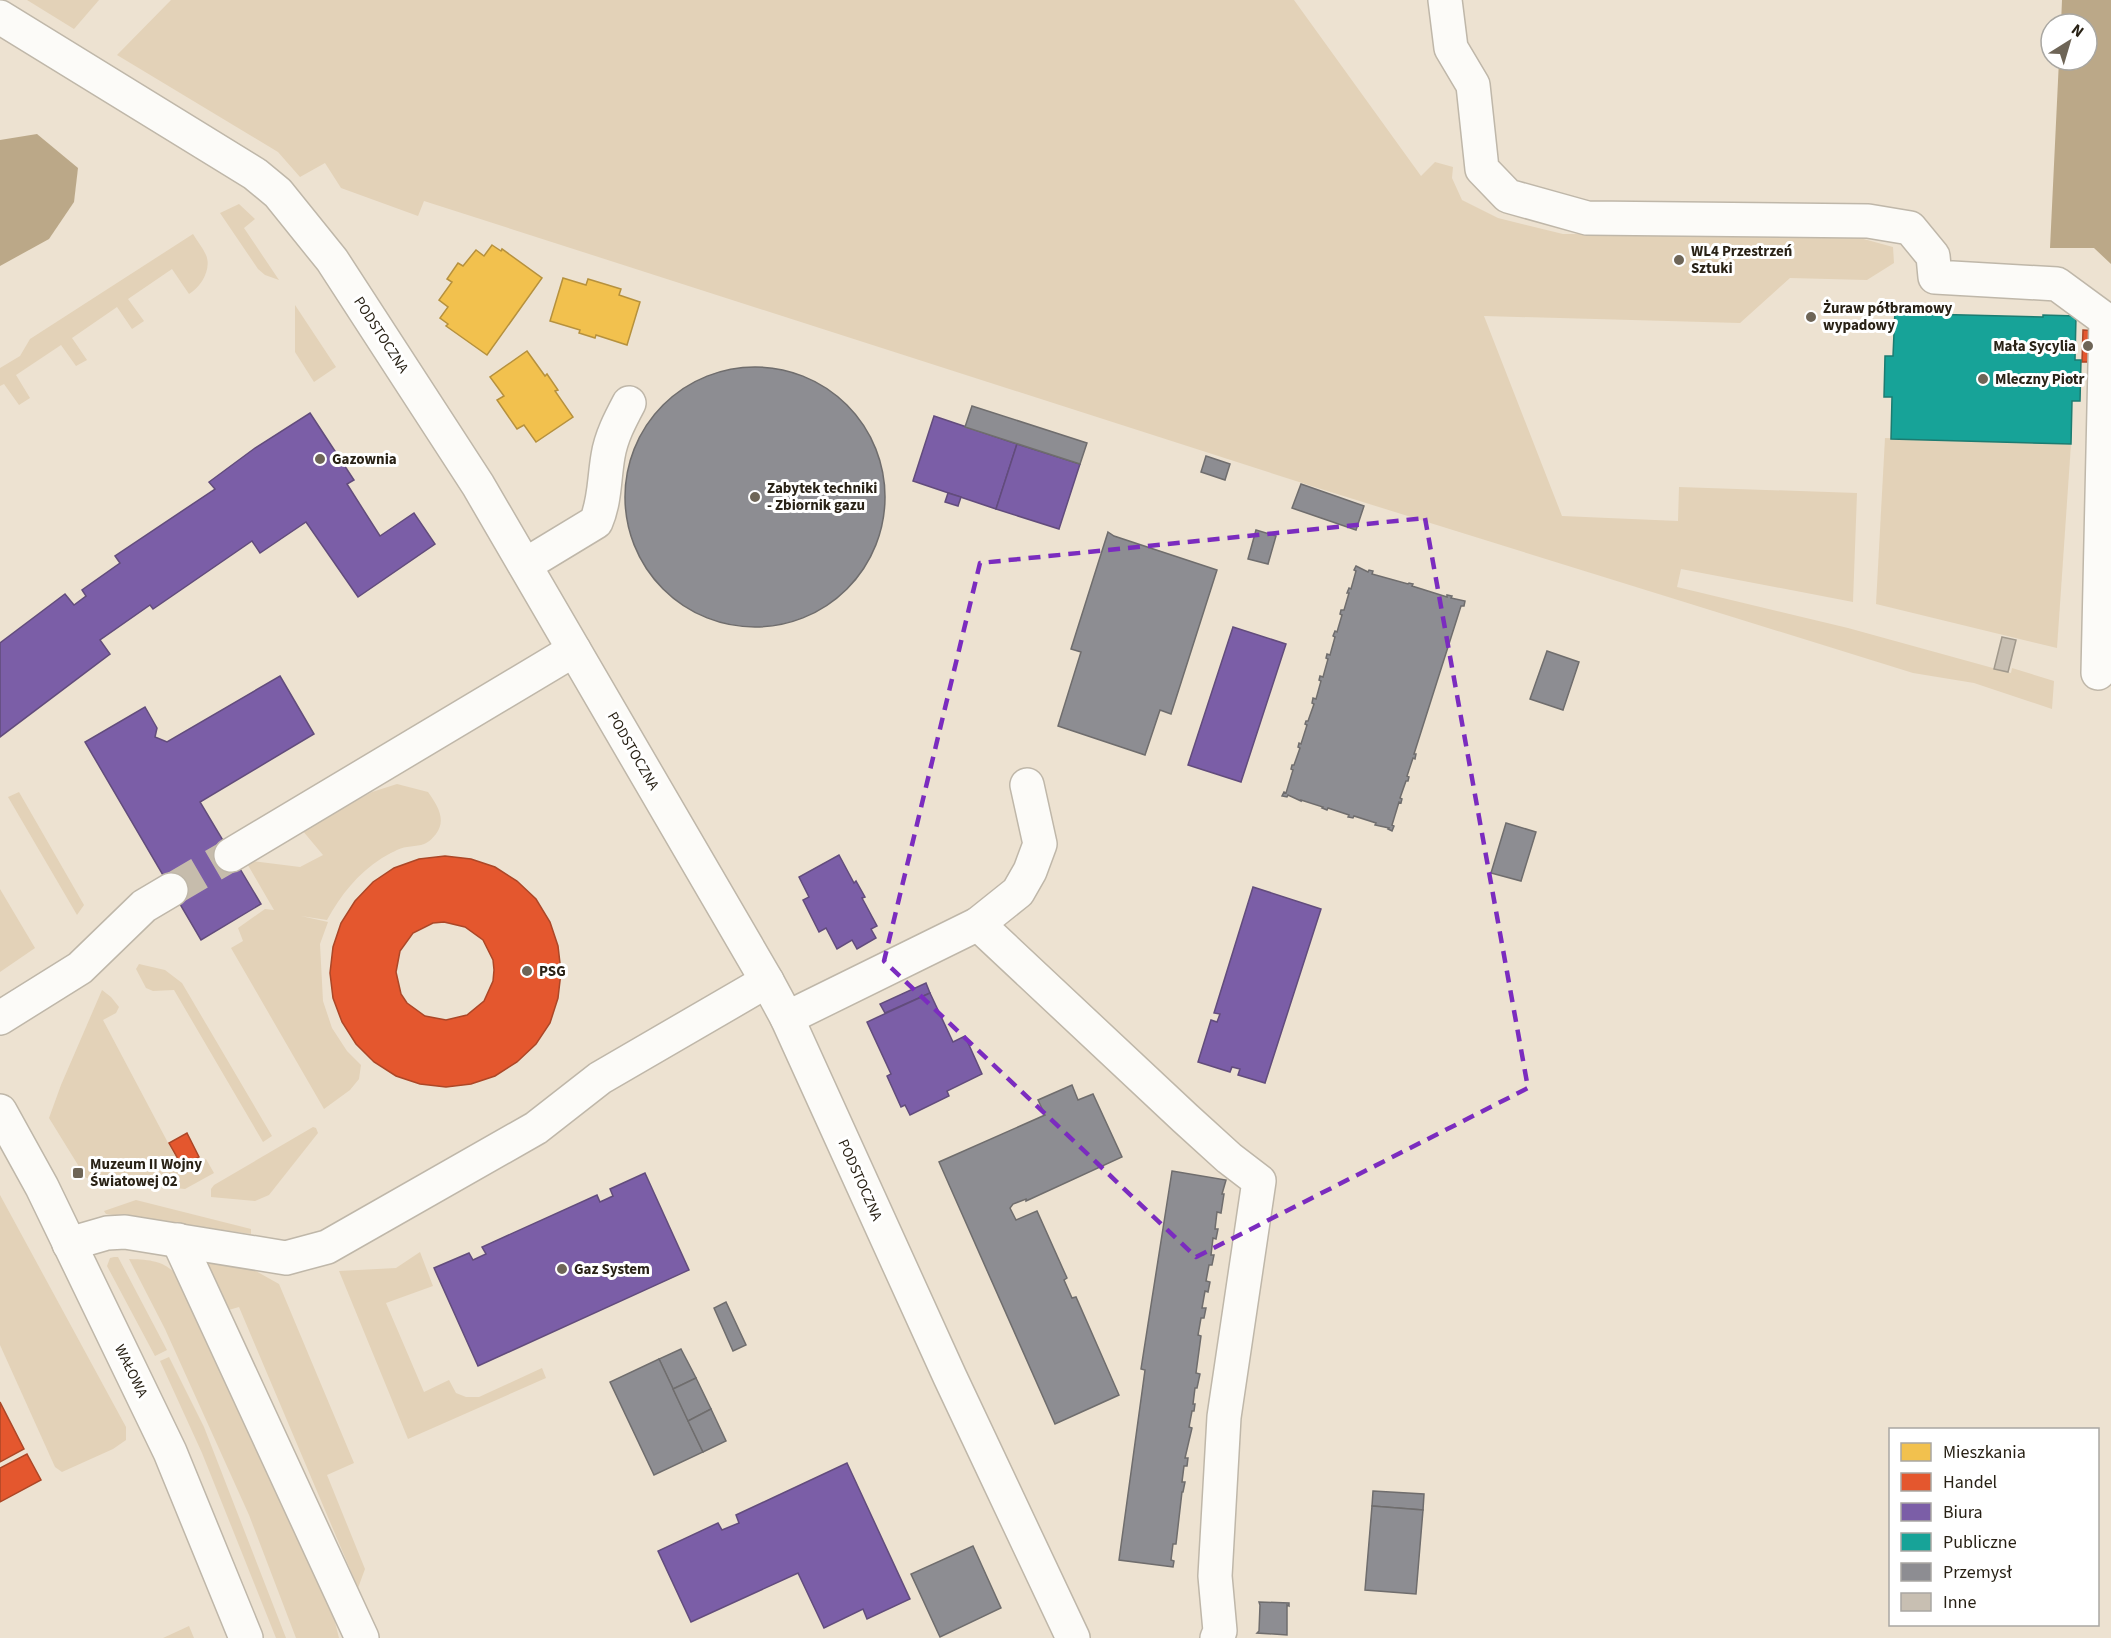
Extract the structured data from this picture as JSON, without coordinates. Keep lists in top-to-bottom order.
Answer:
{
  "streets": {
    "street": ["PODSTOCZNA", "WAŁOWA"]
  },
  "places": {
    "other": [
      "WL4 Przestrzeń Sztuki",
      "Żuraw półbramowy wypadowy",
      "Mała Sycylia",
      "Mleczny Piotr",
      "Gazownia",
      "Zabytek techniki - Zbiornik gazu",
      "PSG",
      "Gaz System"
    ],
    "transit": ["Muzeum II Wojny Światowej 02"]
  },
  "legend": [
    "Mieszkania",
    "Handel",
    "Biura",
    "Publiczne",
    "Przemysł",
    "Inne"
  ],
  "north": "top right"
}
